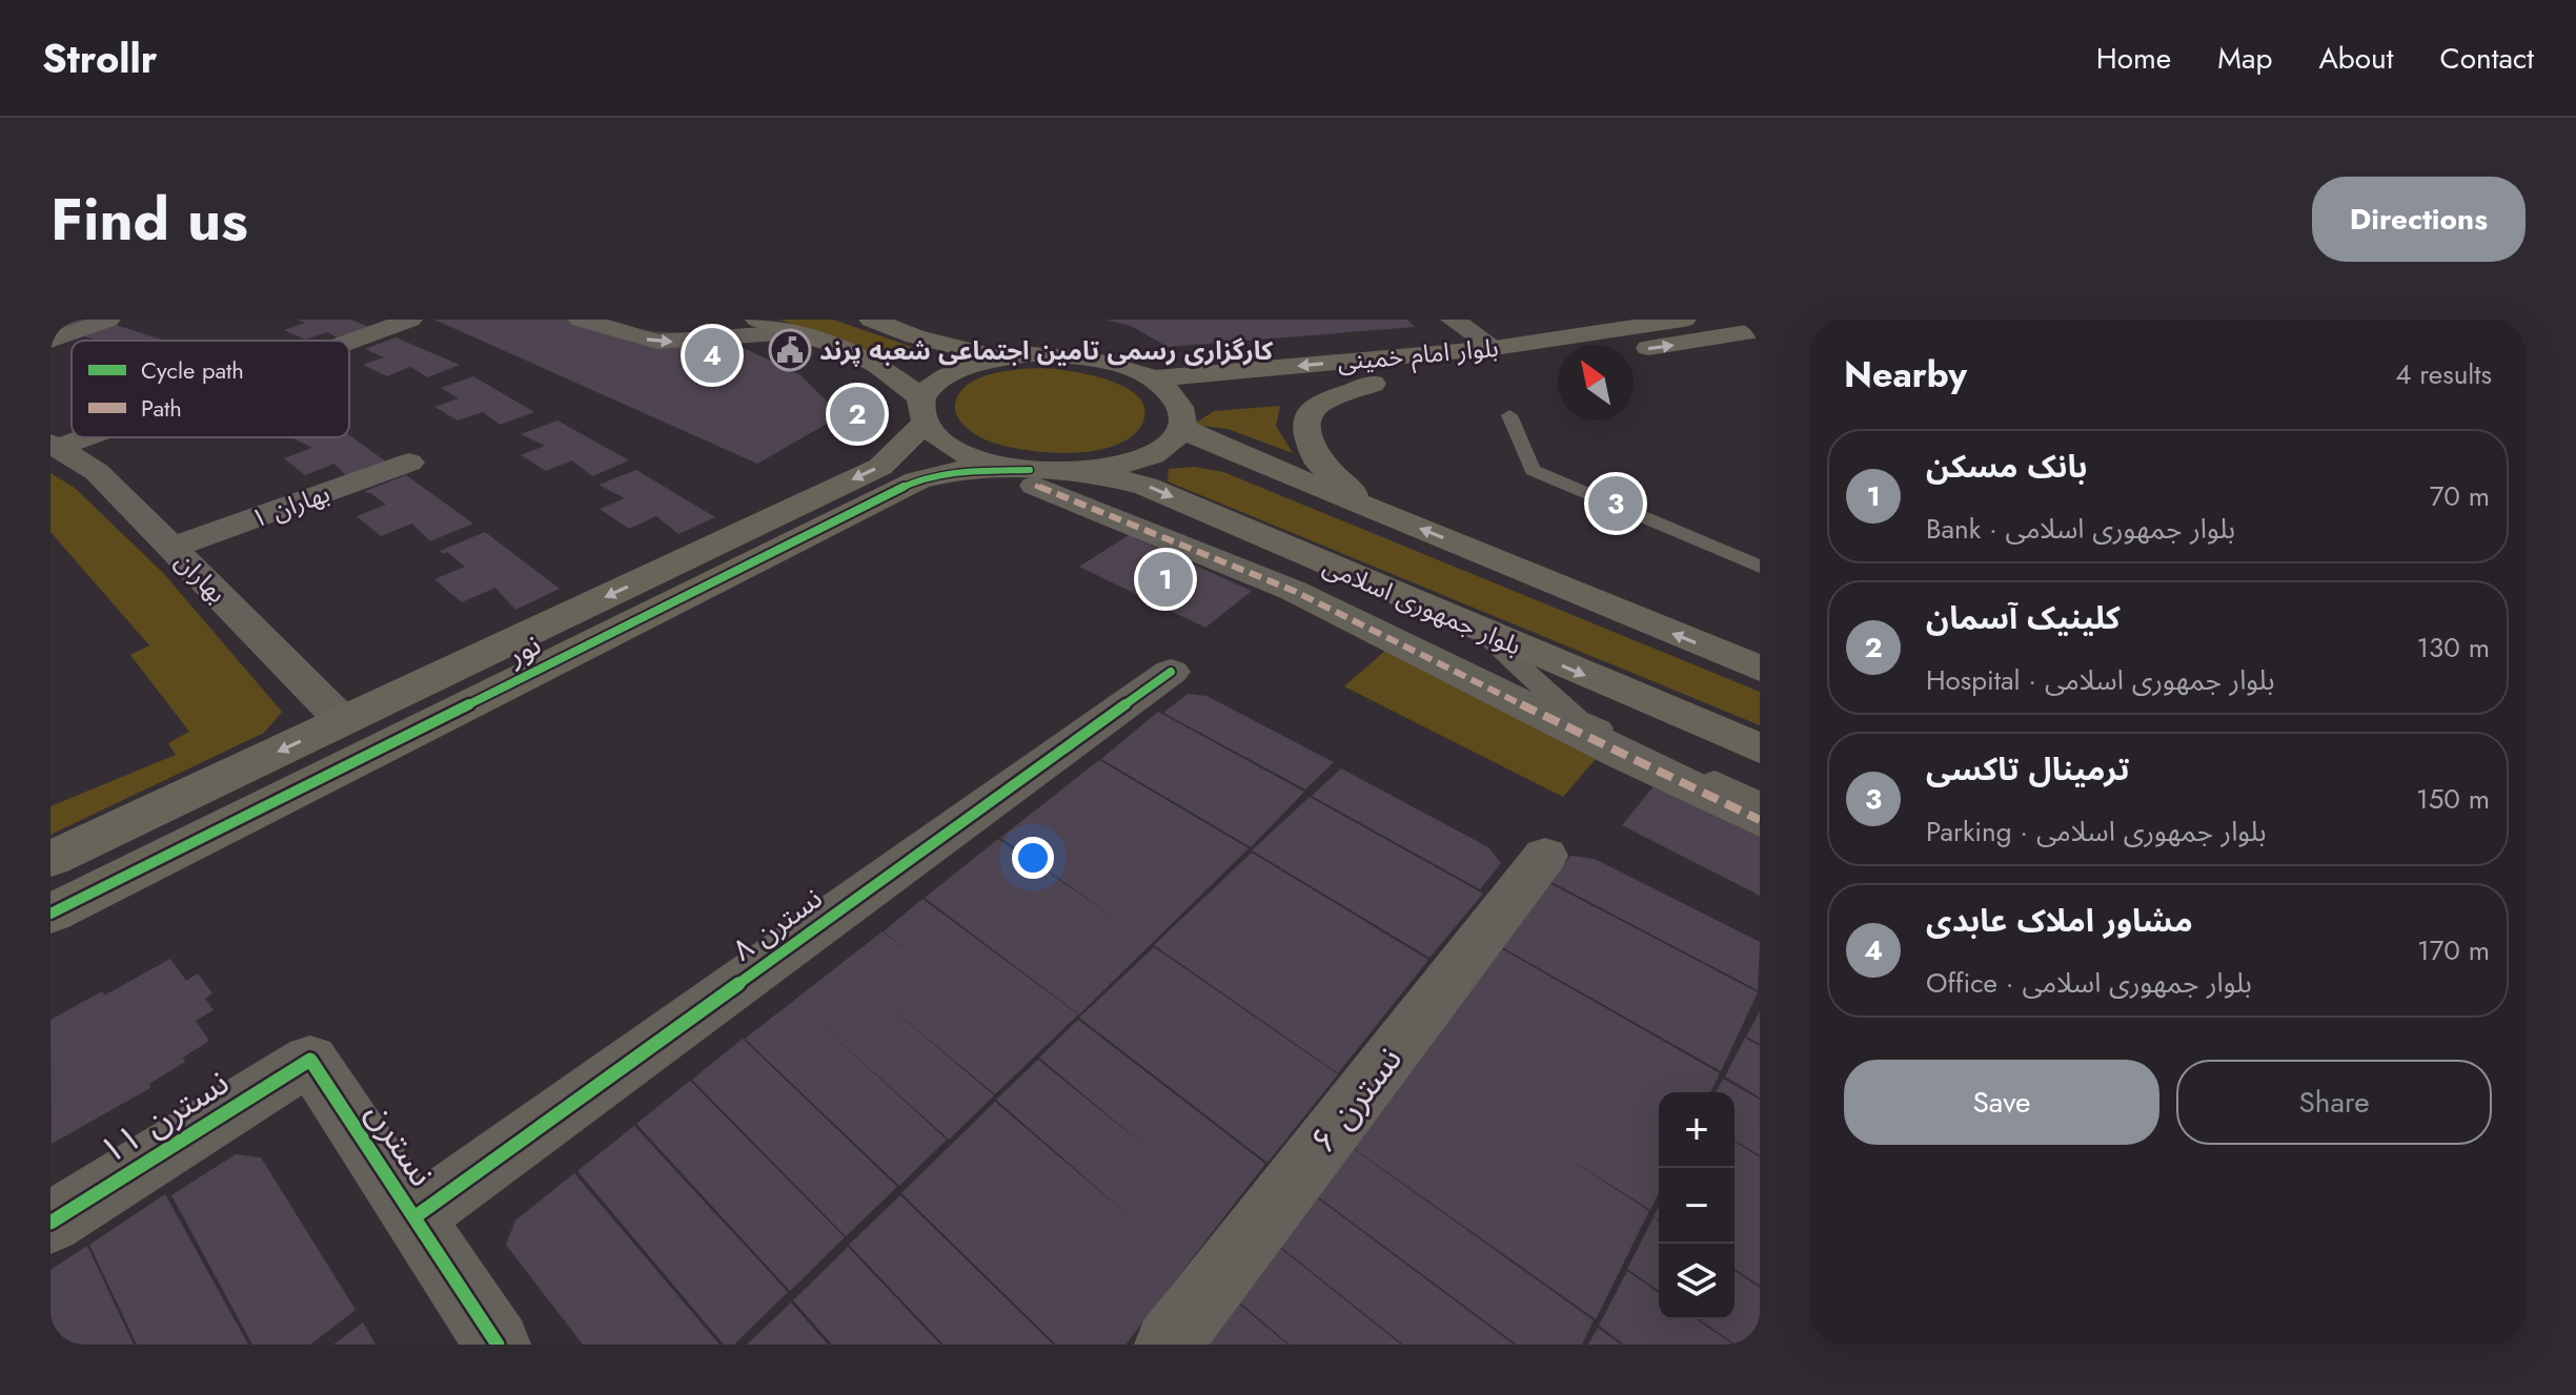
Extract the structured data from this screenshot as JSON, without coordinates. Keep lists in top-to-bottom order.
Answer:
{
  "streets": {
    "main road": ["بلوار امام خمینی", "بلوار جمهوری اسلامی", "نور"],
    "street": [
      "بهاران ۱",
      "بهاران",
      "نسترن ۸",
      "نسترن ۶",
      "نسترن ۱۱",
      "نسترن"
    ]
  },
  "crossings": [
    ["بهاران ۱", "بهاران"],
    ["بهاران", "نور"],
    ["نسترن ۸", "نسترن"],
    ["نسترن ۱۱", "نسترن"]
  ],
  "places": {
    "public building": ["کارگزاری رسمی تامین اجتماعی شعبه پرند"]
  },
  "legend": ["Cycle path", "Path"],
  "north": "top left",
  "page": {
    "header": "Strollr",
    "nav": [
      "Home",
      "Map",
      "About",
      "Contact"
    ],
    "title": "Find us",
    "buttons": [
      "Directions",
      ["Save", "Share"]
    ],
    "heading": ["Nearby", "4 results"],
    "pins": [
      "4",
      "2",
      "3",
      "1"
    ],
    "list": [
      {
        "mark": "1",
        "name": "بانک مسکن",
        "note": "Bank · بلوار جمهوری اسلامی",
        "value": "70 m"
      },
      {
        "mark": "2",
        "name": "کلینیک آسمان",
        "note": "Hospital · بلوار جمهوری اسلامی",
        "value": "130 m"
      },
      {
        "mark": "3",
        "name": "ترمینال تاکسی",
        "note": "Parking · بلوار جمهوری اسلامی",
        "value": "150 m"
      },
      {
        "mark": "4",
        "name": "مشاور املاک عابدی",
        "note": "Office · بلوار جمهوری اسلامی",
        "value": "170 m"
      }
    ],
    "map_buttons": ["+", "−"]
  }
}
